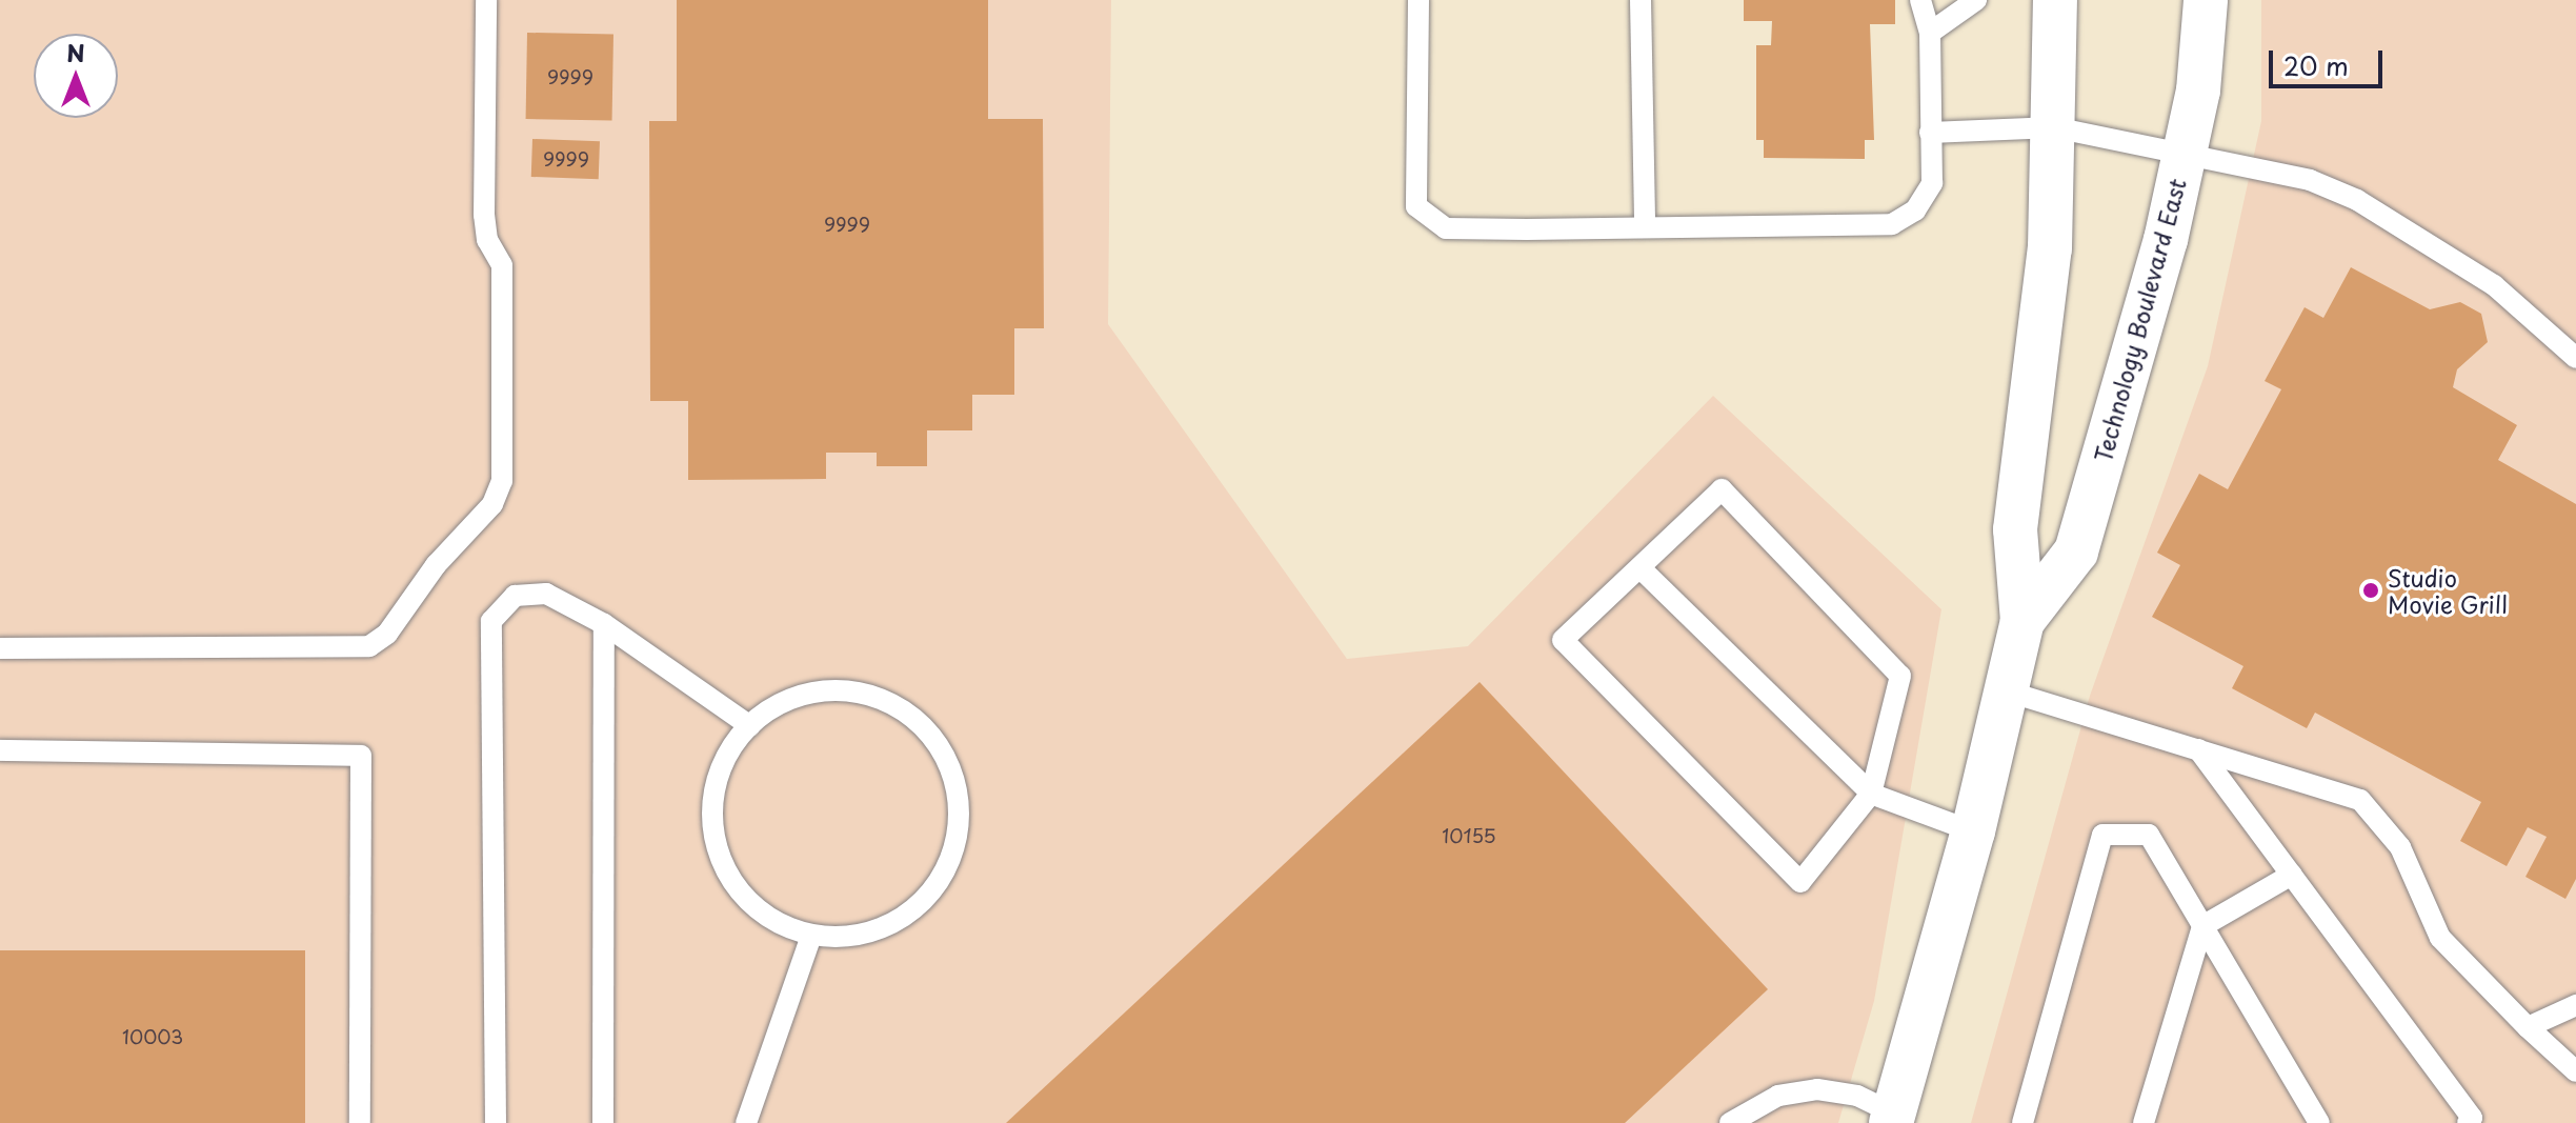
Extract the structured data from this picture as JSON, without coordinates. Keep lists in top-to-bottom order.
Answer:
{
  "streets": {
    "street": ["Technology Boulevard East"]
  },
  "places": ["Studio Movie Grill"],
  "house_numbers": [
    "9999",
    "9999",
    "9999",
    "10155",
    "10003"
  ],
  "scale_bar": "20 m",
  "north": "top"
}
